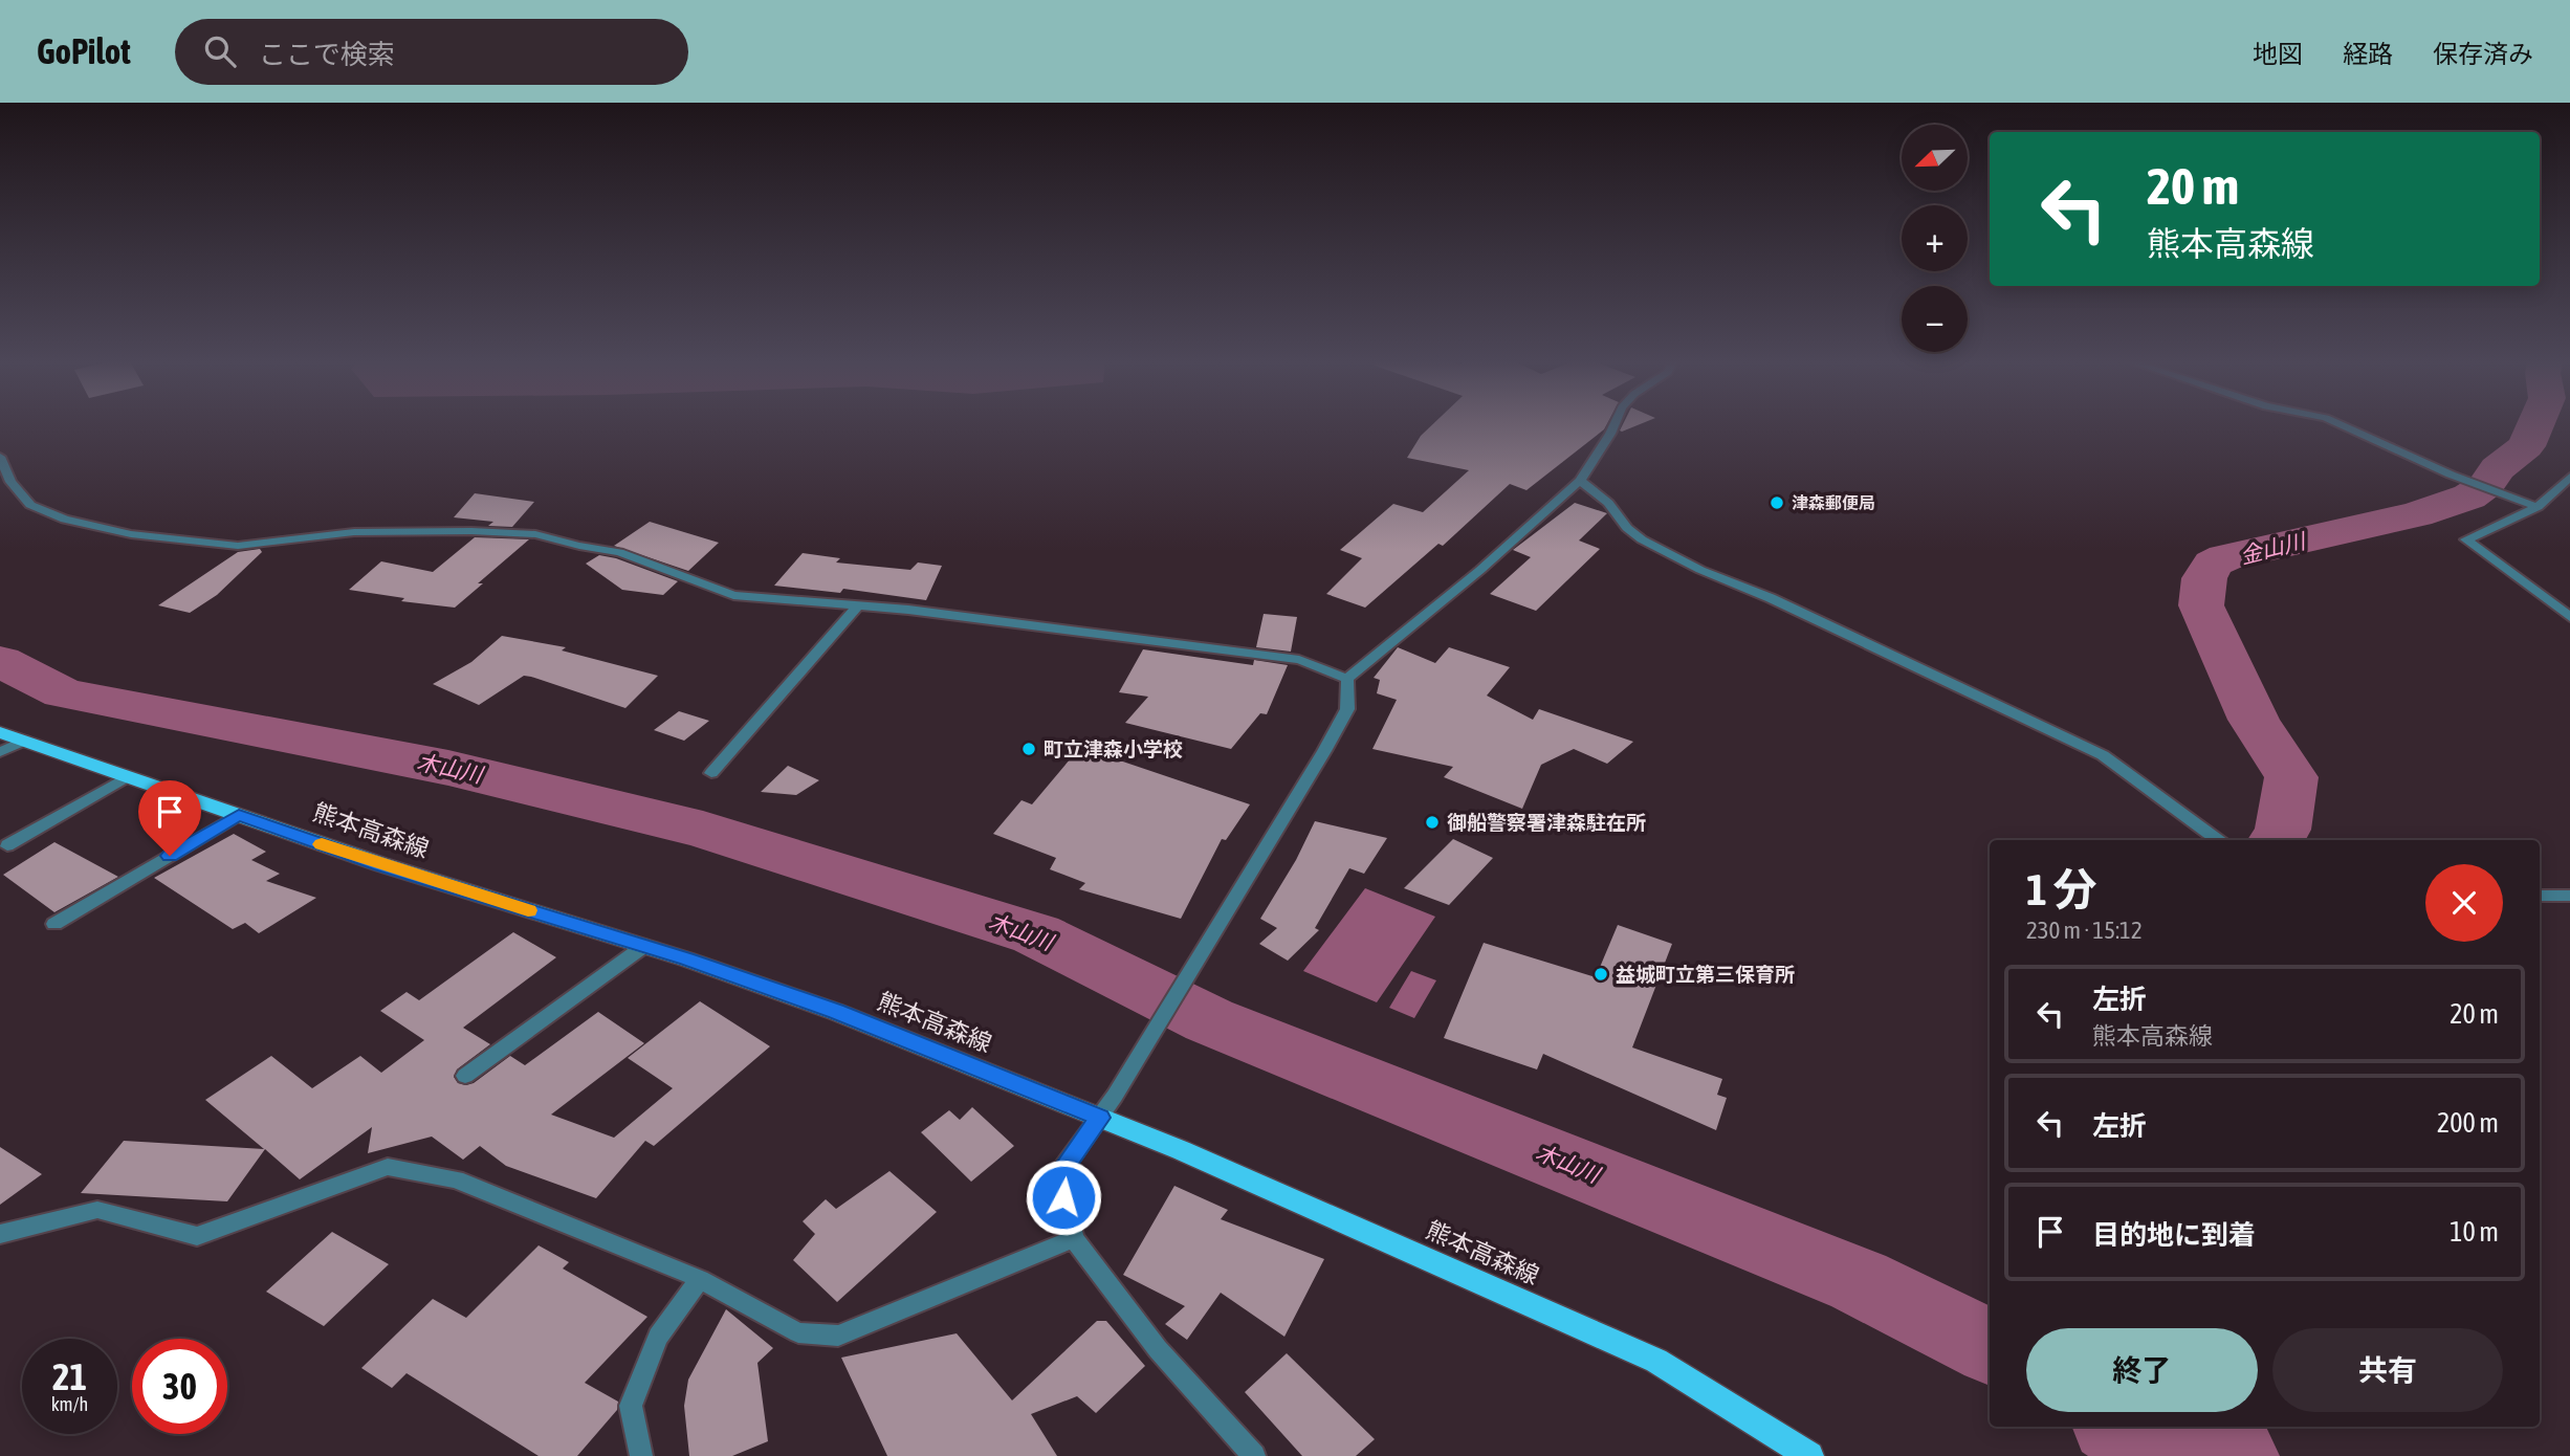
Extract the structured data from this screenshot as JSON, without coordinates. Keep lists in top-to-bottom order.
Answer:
{
  "streets": {
    "main road": ["熊本高森線"]
  },
  "water": ["金山川", "木山川"],
  "places": [
    "津森郵便局",
    "町立津森小学校",
    "御船警察署津森駐在所",
    "益城町立第三保育所"
  ],
  "north": "bottom left",
  "page": {
    "header": "GoPilot",
    "search": "ここで検索",
    "nav": ["地図", "経路", "保存済み"],
    "map_buttons": ["+", "−"],
    "turn": ["20 m", "熊本高森線"],
    "heading": ["1 分", "230 m · 15:12"],
    "list": [
      {
        "name": "左折",
        "note": "熊本高森線",
        "value": "20 m"
      },
      {
        "name": "左折",
        "value": "200 m"
      },
      {
        "name": "目的地に到着",
        "value": "10 m"
      }
    ],
    "buttons": ["終了", "共有"],
    "speed": "21 km/h",
    "limit": "30"
  }
}
